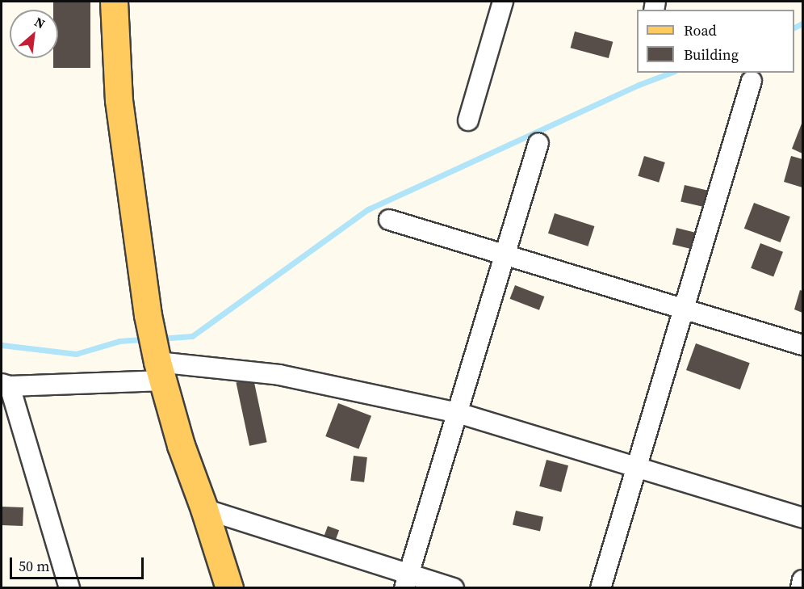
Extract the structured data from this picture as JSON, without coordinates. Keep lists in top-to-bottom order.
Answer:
{
  "legend": ["Road", "Building"],
  "scale_bar": "50 m",
  "north": "top right"
}
